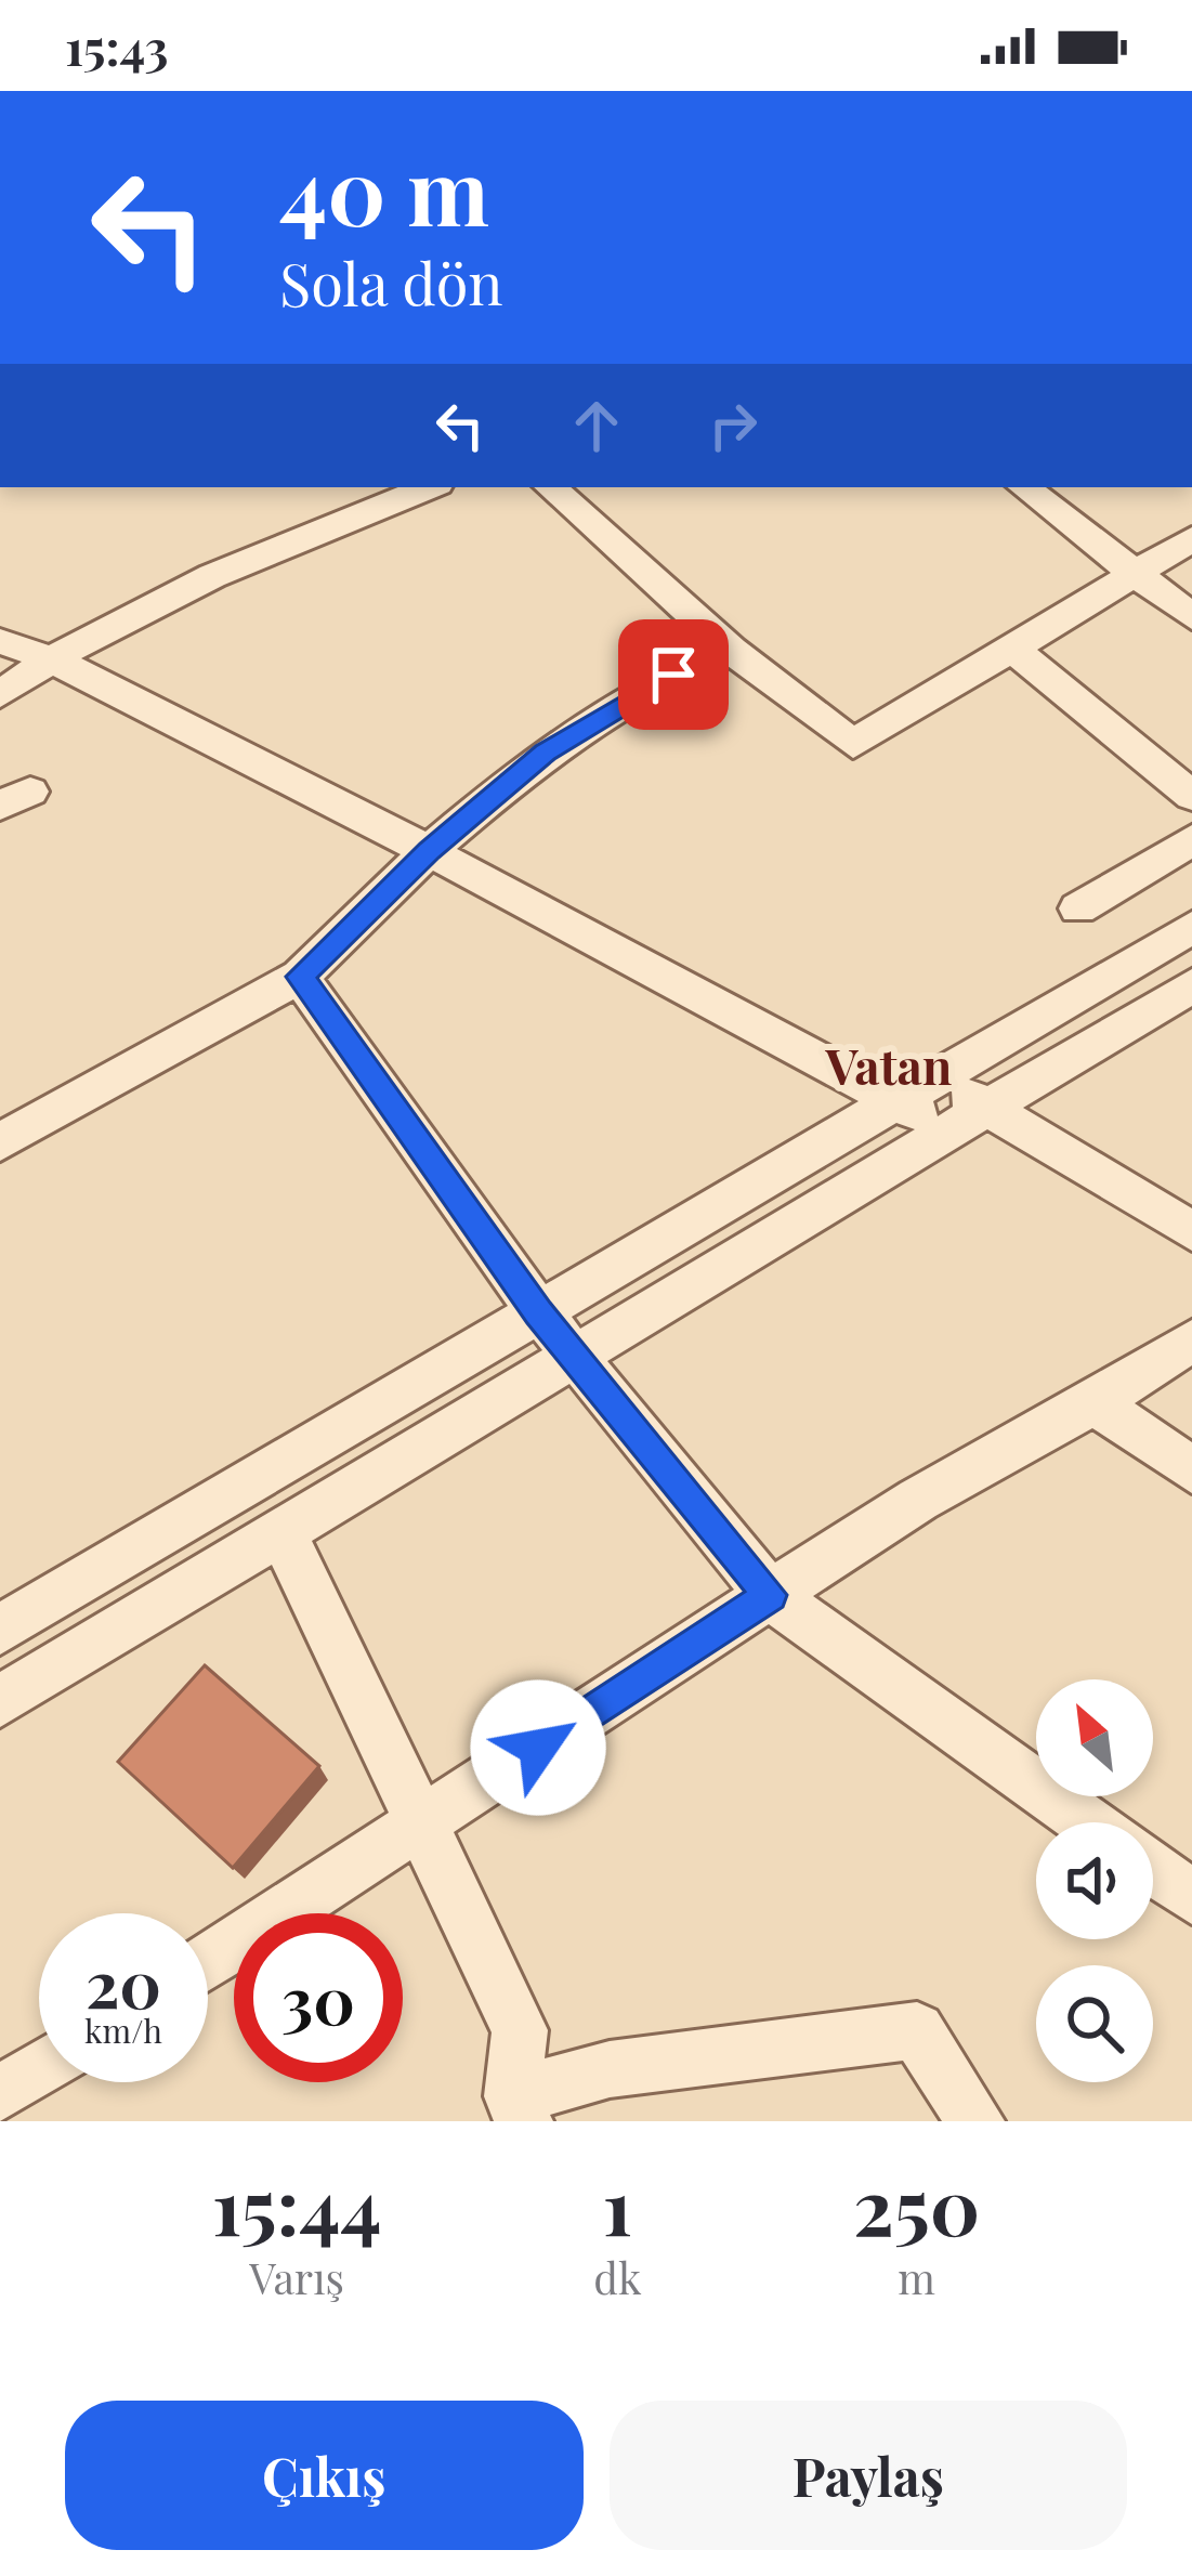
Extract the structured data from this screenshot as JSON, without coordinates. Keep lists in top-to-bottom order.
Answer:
{
  "districts": ["Vatan"],
  "north": "top left",
  "page": {
    "status": "15:43",
    "turn": ["40 m", "Sola dön"],
    "speed": "20 km/h",
    "limit": "30",
    "eta": [
      "15:44",
      "Varış",
      "1",
      "dk",
      "250",
      "m"
    ],
    "buttons": ["Çıkış", "Paylaş"]
  }
}
